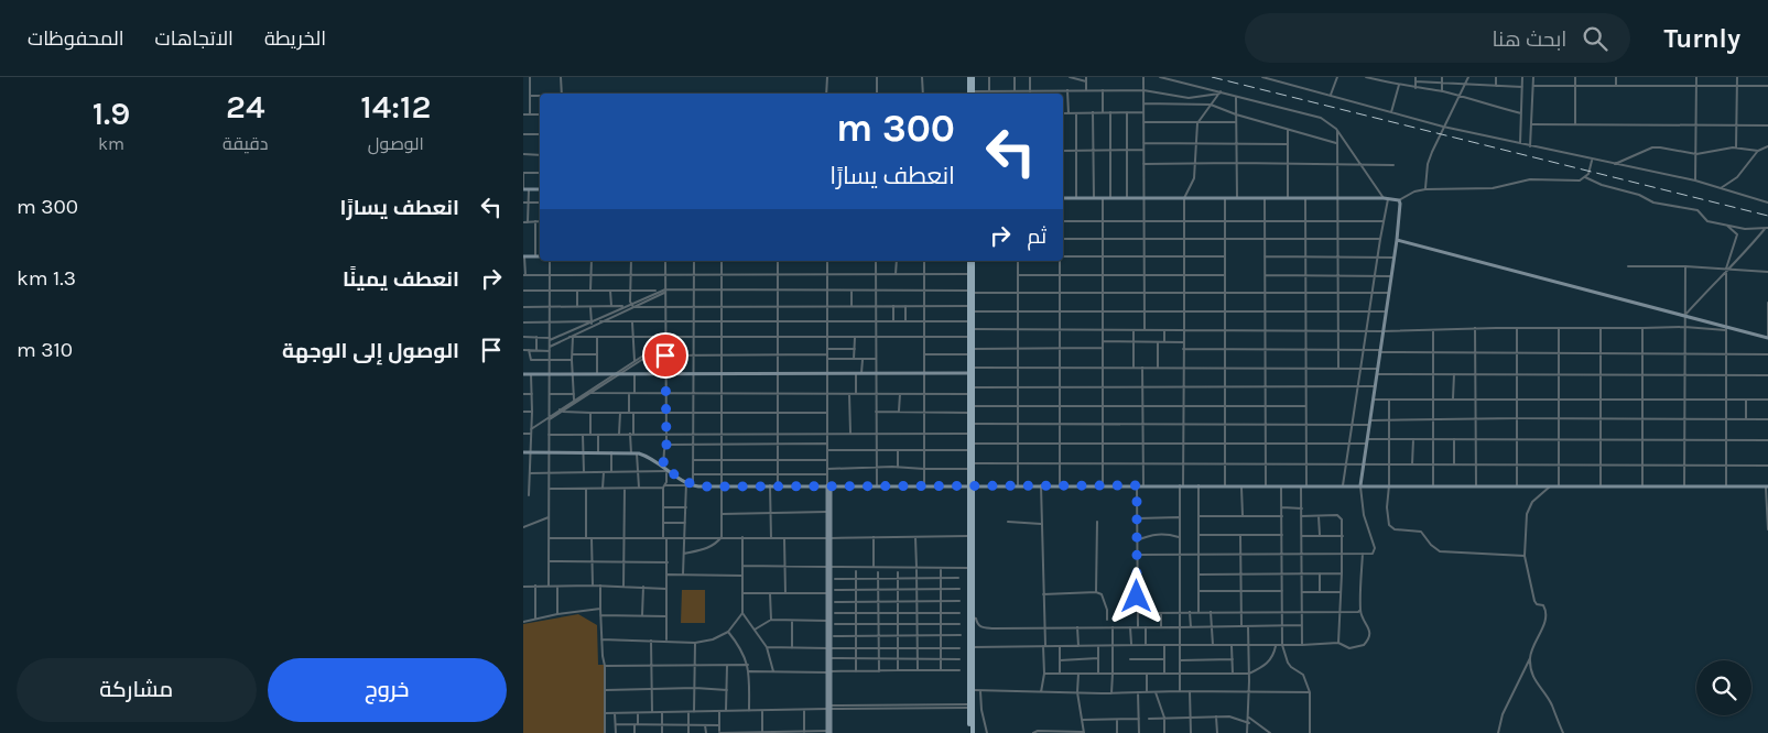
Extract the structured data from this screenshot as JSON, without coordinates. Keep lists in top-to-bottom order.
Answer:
{
  "page": {
    "header": "Turnly",
    "search": "ابحث هنا",
    "nav": ["الخريطة", "الاتجاهات", "المحفوظات"],
    "eta": [
      "14:12",
      "الوصول",
      "24",
      "دقيقة",
      "1.9",
      "km"
    ],
    "turn": ["300 m", "انعطف يسارًا"],
    "list": [
      {
        "name": "انعطف يسارًا",
        "value": "300 m"
      },
      {
        "name": "انعطف يمينًا",
        "value": "1.3 km"
      },
      {
        "name": "الوصول إلى الوجهة",
        "value": "310 m"
      }
    ],
    "then": "ثم",
    "buttons": ["خروج", "مشاركة"]
  }
}
